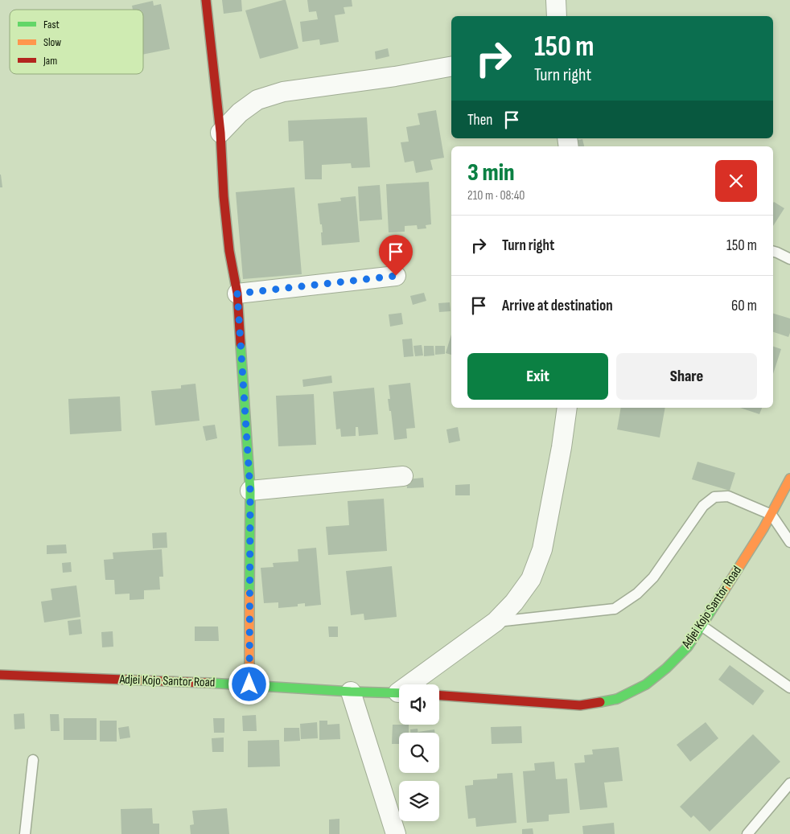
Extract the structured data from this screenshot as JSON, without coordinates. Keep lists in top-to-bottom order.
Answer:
{
  "streets": {
    "street": ["Adjei Kojo Santor Road"]
  },
  "legend": ["Fast", "Slow", "Jam"],
  "page": {
    "turn": ["150 m", "Turn right"],
    "then": "Then",
    "heading": ["3 min", "210 m · 08:40"],
    "list": [
      {
        "name": "Turn right",
        "value": "150 m"
      },
      {
        "name": "Arrive at destination",
        "value": "60 m"
      }
    ],
    "buttons": ["Exit", "Share"]
  }
}
